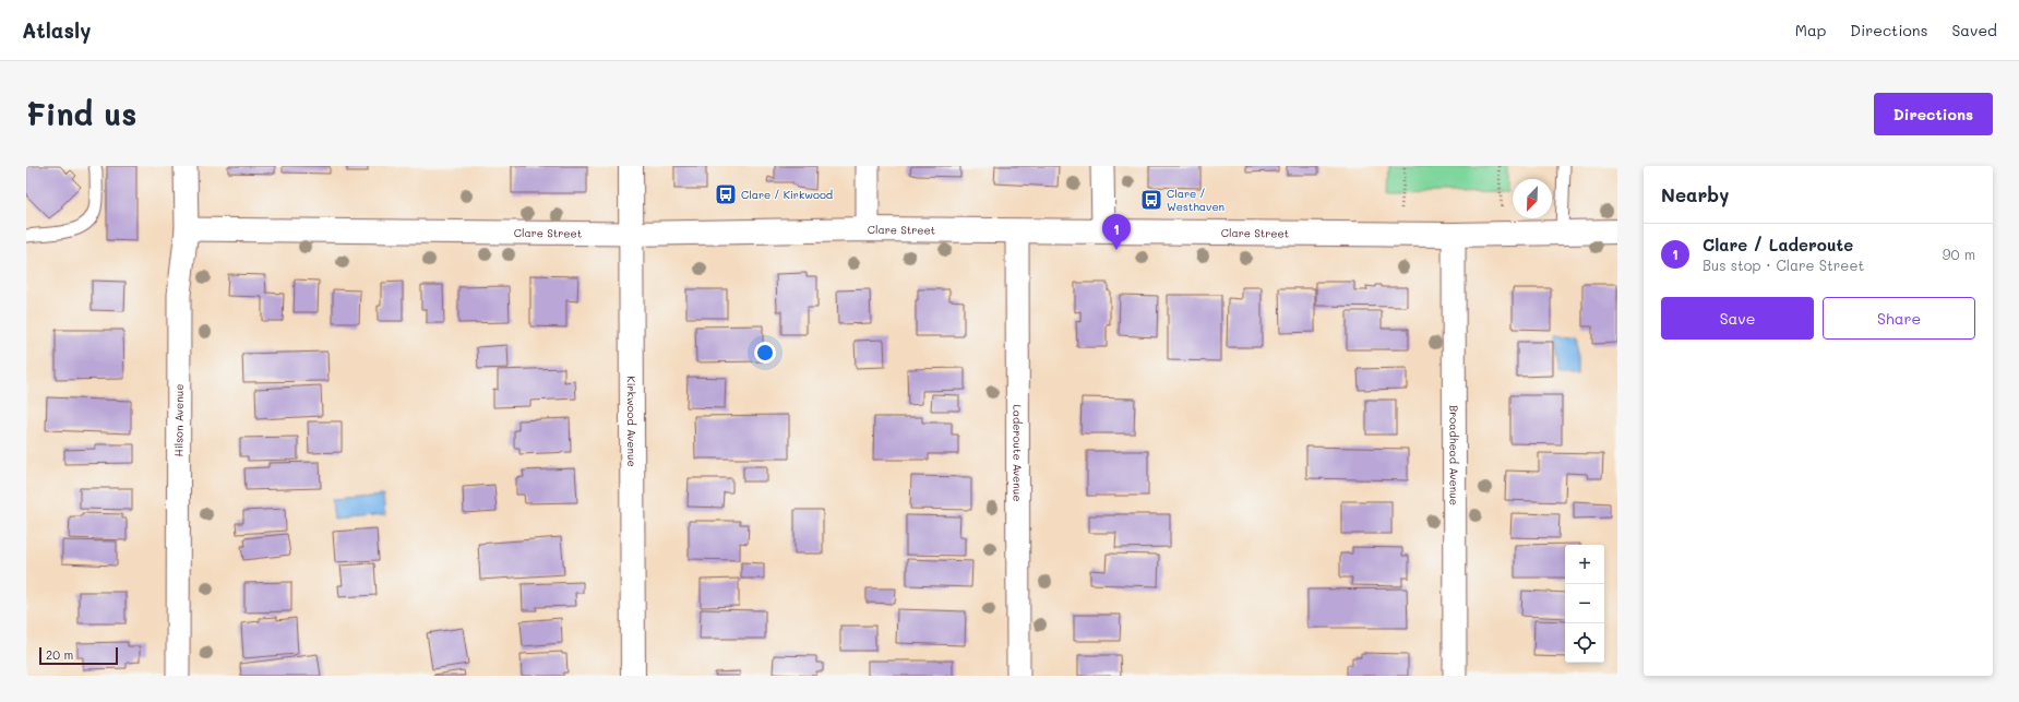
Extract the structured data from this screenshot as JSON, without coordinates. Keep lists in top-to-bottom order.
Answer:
{
  "streets": {
    "street": [
      "Clare Street",
      "Hilson Avenue",
      "Kirkwood Avenue",
      "Laderoute Avenue",
      "Broadhead Avenue"
    ]
  },
  "crossings": [
    ["Clare Street", "Hilson Avenue"],
    ["Clare Street", "Kirkwood Avenue"],
    ["Clare Street", "Laderoute Avenue"],
    ["Clare Street", "Broadhead Avenue"]
  ],
  "places": {
    "bus stop": ["Clare / Kirkwood", "Clare / Westhaven"]
  },
  "scale_bar": "20 m",
  "north": "bottom left",
  "page": {
    "header": "Atlasly",
    "nav": ["Map", "Directions", "Saved"],
    "buttons": [
      "Directions",
      ["Save", "Share"]
    ],
    "title": "Find us",
    "heading": "Nearby",
    "pins": "1",
    "list": [
      {
        "mark": "1",
        "name": "Clare / Laderoute",
        "note": "Bus stop · Clare Street",
        "value": "90 m"
      }
    ],
    "map_buttons": ["+", "−"],
    "scale": "20 m"
  }
}
